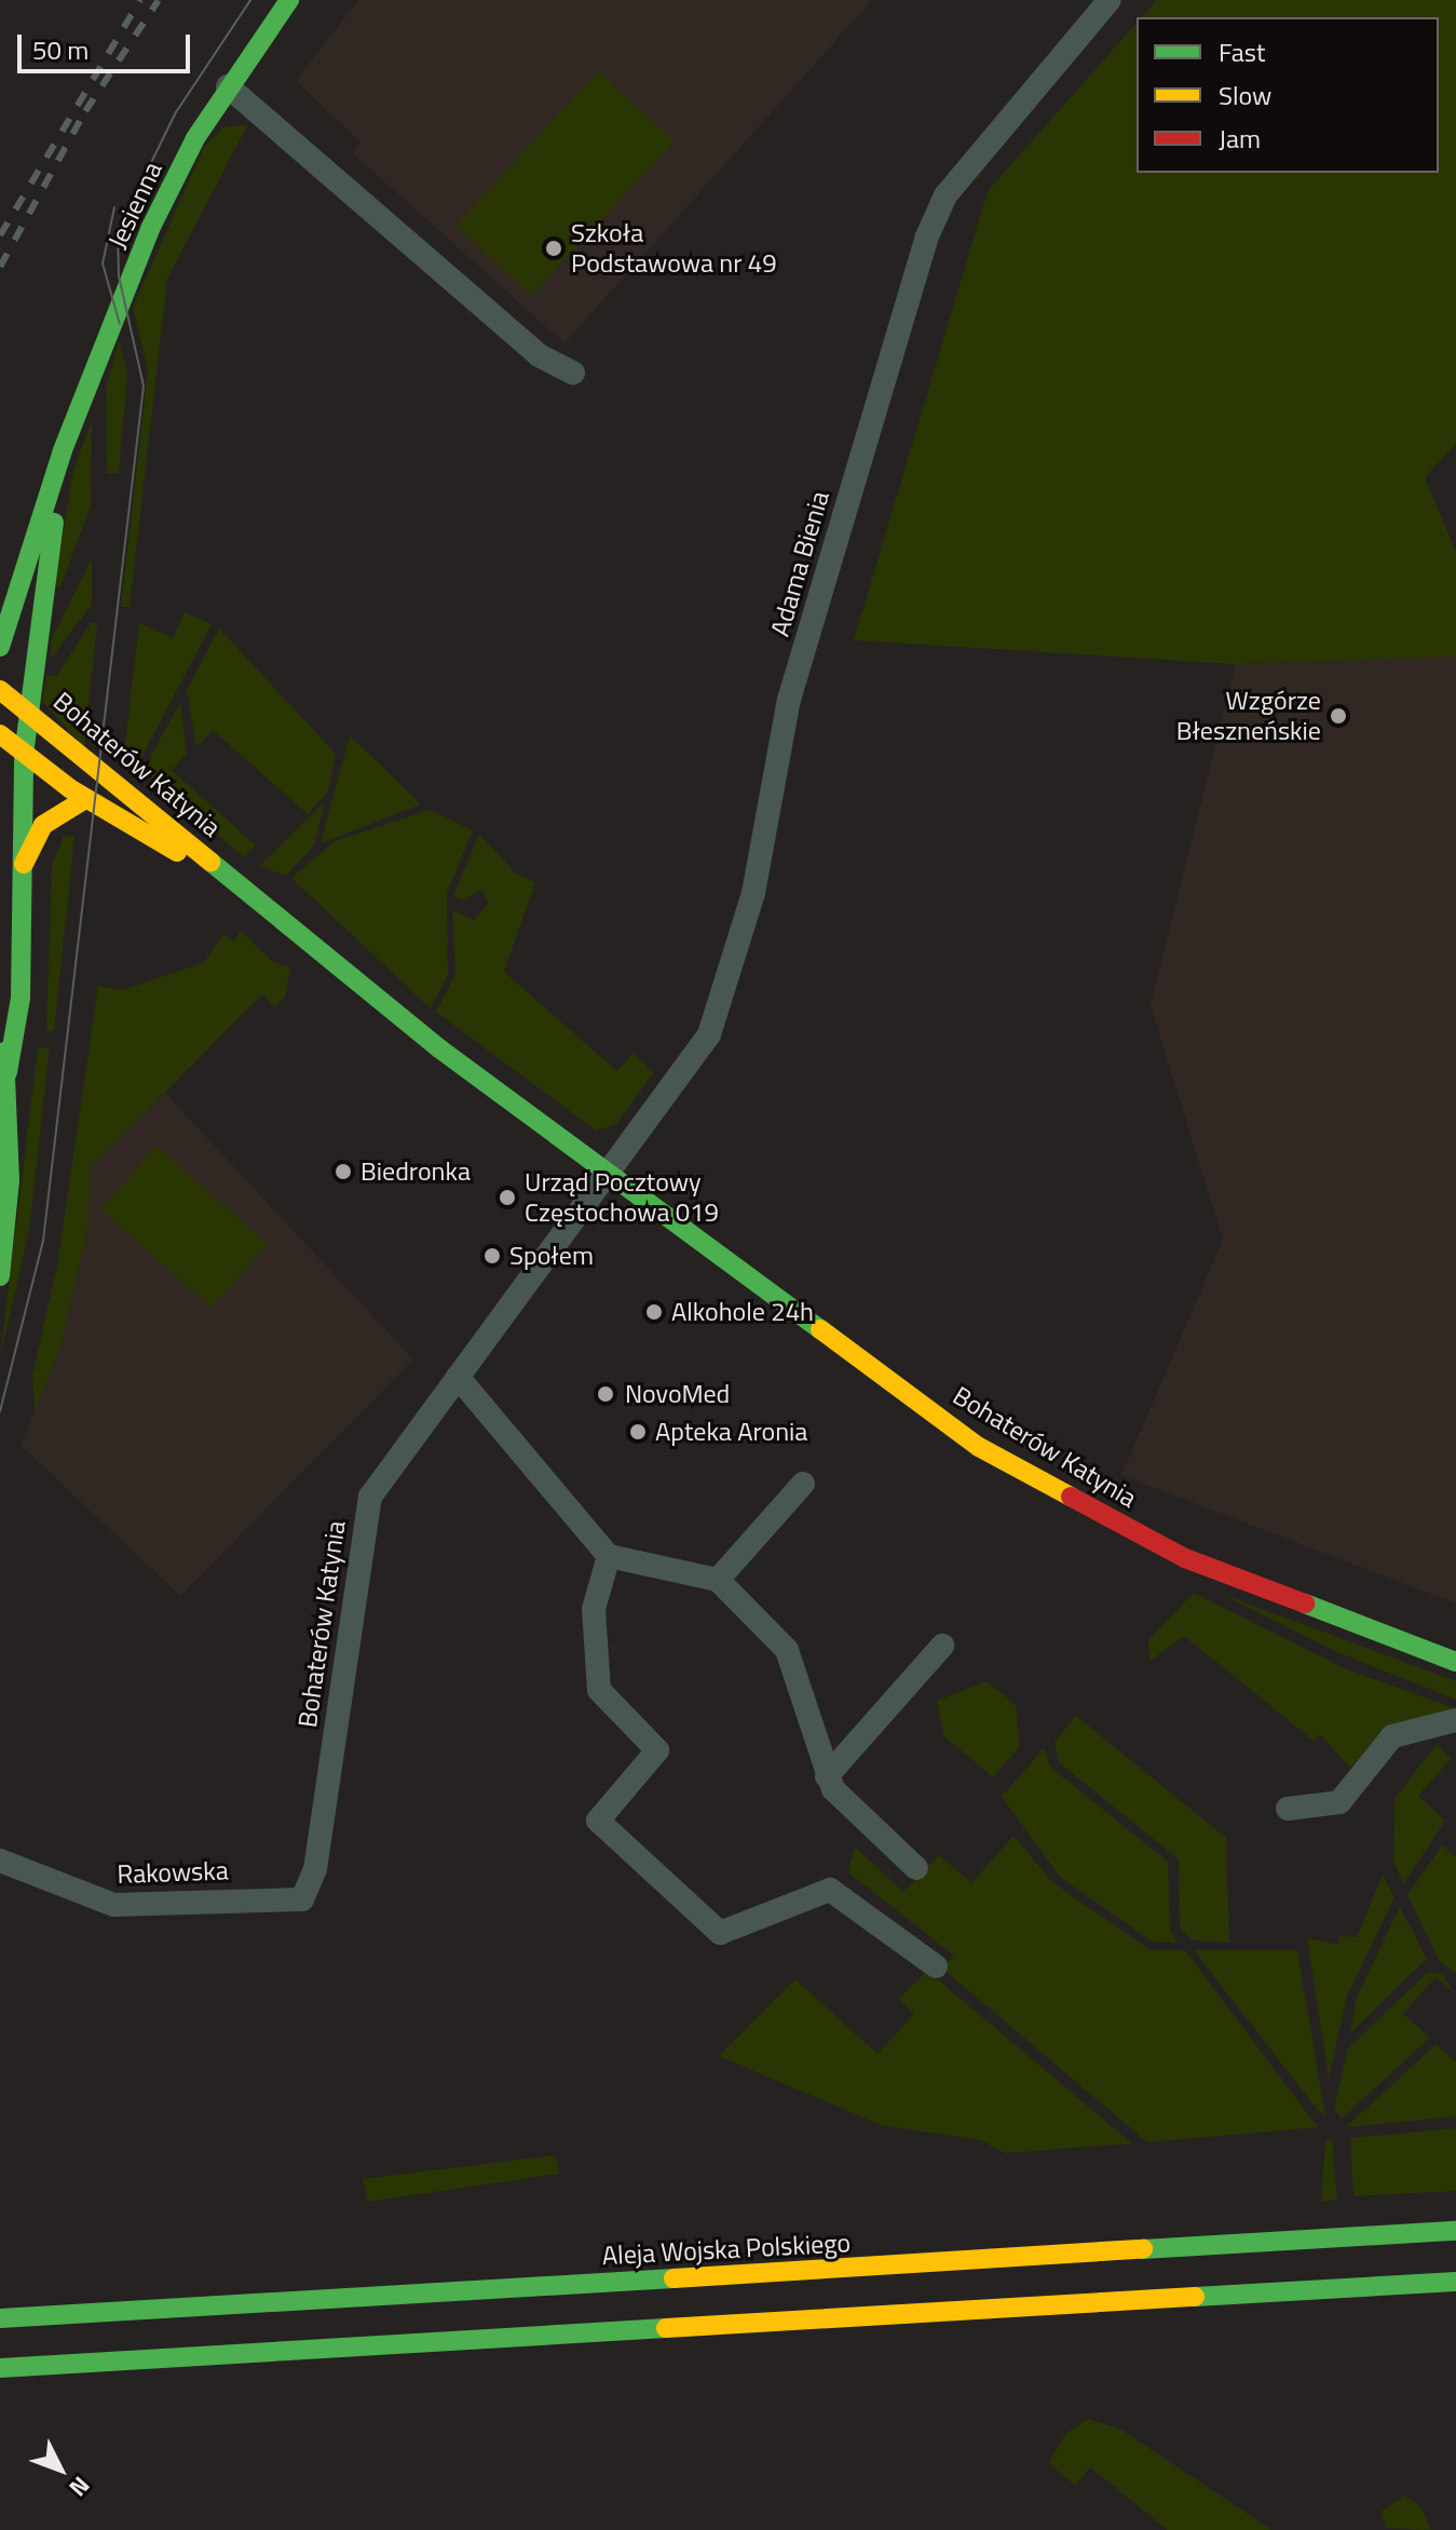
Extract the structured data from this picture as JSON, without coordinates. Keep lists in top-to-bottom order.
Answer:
{
  "streets": {
    "street": [
      "Jesienna",
      "Adama Bienia",
      "Bohaterów Katynia",
      "Rakowska",
      "Aleja Wojska Polskiego"
    ]
  },
  "crossings": [
    ["Adama Bienia", "Bohaterów Katynia"],
    ["Bohaterów Katynia", "Rakowska"]
  ],
  "places": [
    "Szkoła Podstawowa nr 49",
    "Wzgórze Błeszneńskie",
    "Biedronka",
    "Urząd Pocztowy Częstochowa 019",
    "Społem",
    "Alkohole 24h",
    "NovoMed",
    "Apteka Aronia"
  ],
  "legend": ["Fast", "Slow", "Jam"],
  "scale_bar": "50 m",
  "north": "bottom right"
}
